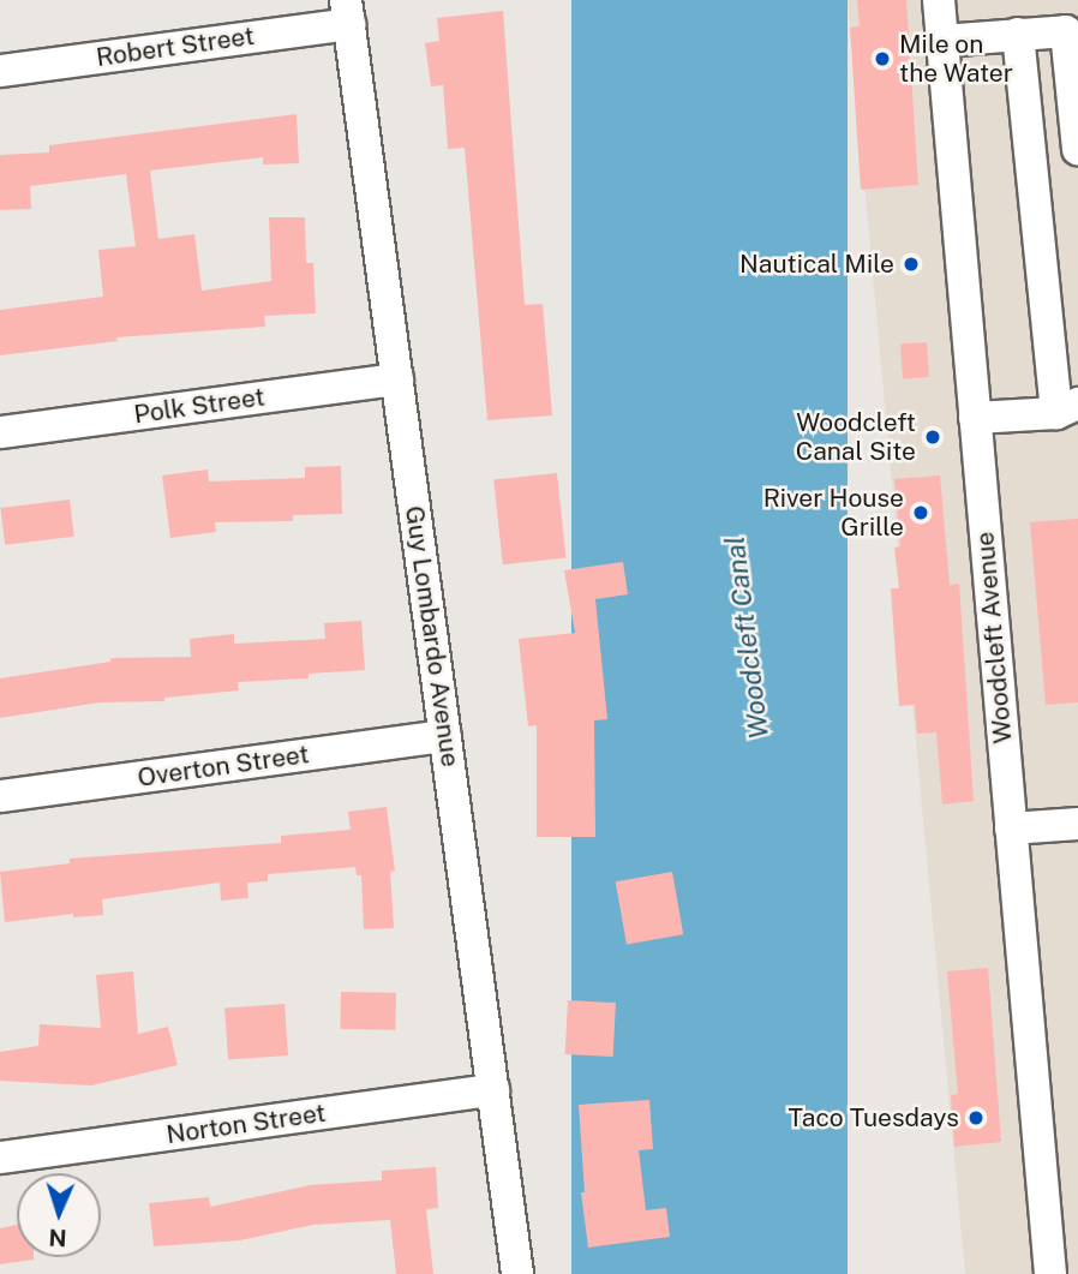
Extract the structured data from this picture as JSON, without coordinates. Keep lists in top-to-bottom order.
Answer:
{
  "streets": {
    "street": [
      "Robert Street",
      "Polk Street",
      "Guy Lombardo Avenue",
      "Woodcleft Avenue",
      "Overton Street",
      "Norton Street"
    ]
  },
  "crossings": [
    ["Robert Street", "Guy Lombardo Avenue"],
    ["Polk Street", "Guy Lombardo Avenue"],
    ["Guy Lombardo Avenue", "Overton Street"],
    ["Guy Lombardo Avenue", "Norton Street"]
  ],
  "water": ["Woodcleft Canal"],
  "places": [
    "Mile on the Water",
    "Nautical Mile",
    "Woodcleft Canal Site",
    "River House Grille",
    "Taco Tuesdays"
  ],
  "north": "bottom"
}
